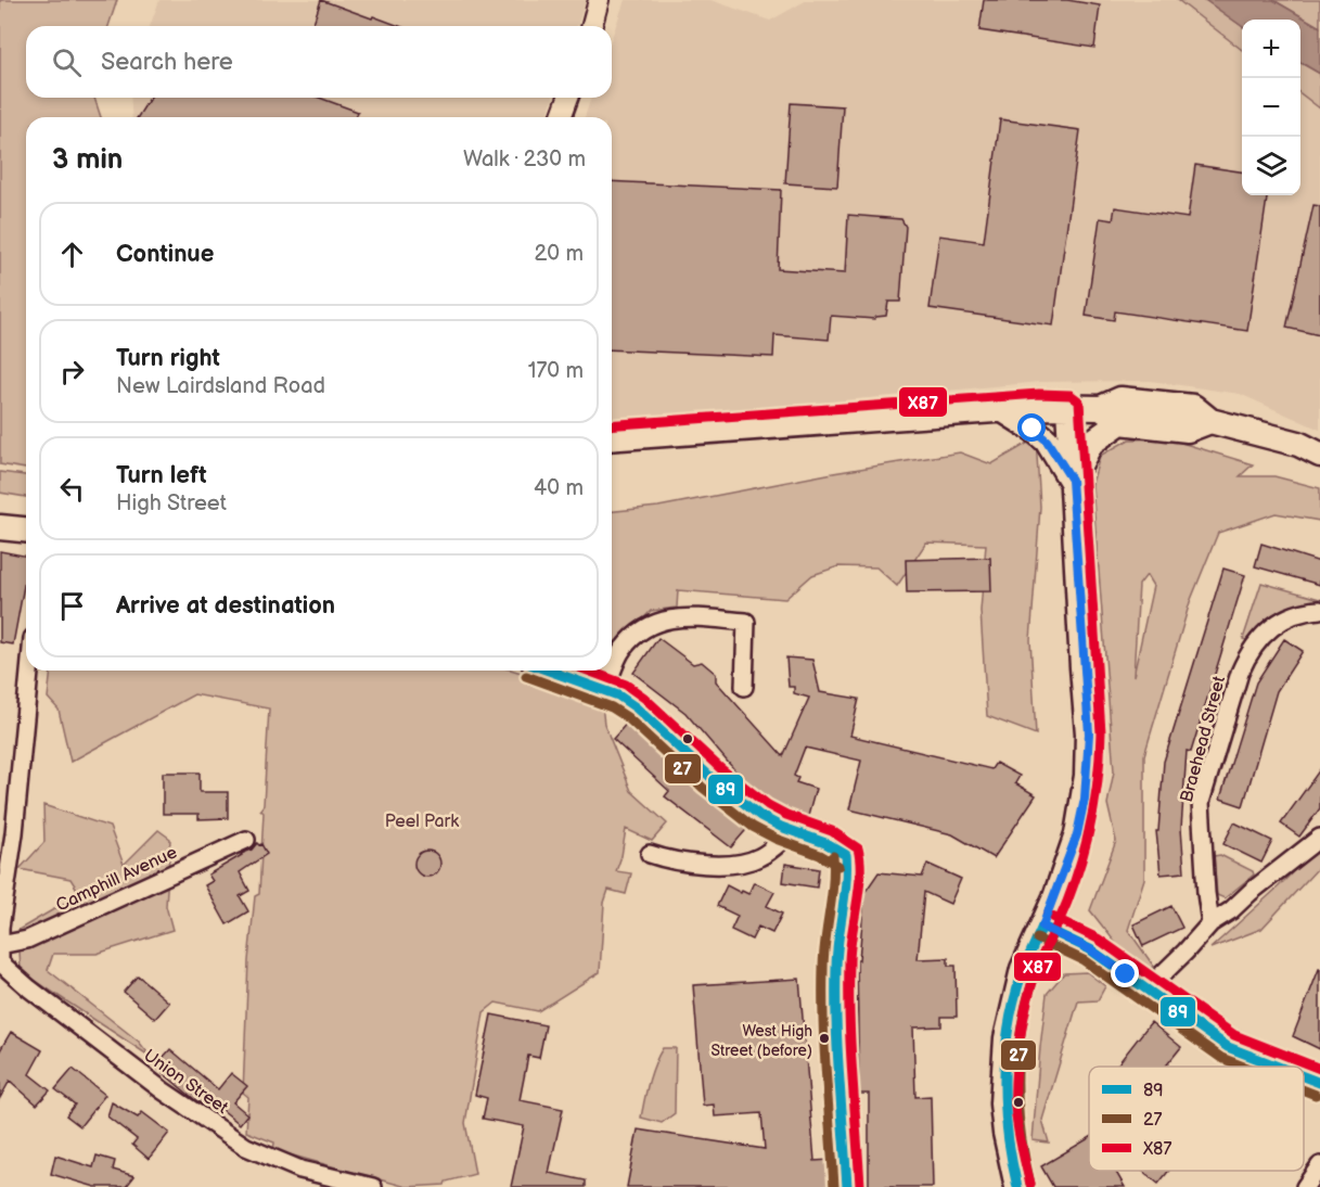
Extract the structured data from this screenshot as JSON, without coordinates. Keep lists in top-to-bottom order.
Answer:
{
  "streets": {
    "street": ["Braehead Street", "Camphill Avenue", "Union Street"]
  },
  "parks": ["Peel Park"],
  "places": ["West High Street (before)"],
  "lines": ["transit line X87", "transit line 89", "transit line 27"],
  "legend": ["89", "27", "X87"],
  "page": {
    "map_buttons": ["+", "−"],
    "search": "Search here",
    "heading": ["3 min", "Walk · 230 m"],
    "list": [
      ["Continue", "20 m"],
      ["Turn right", "New Lairdsland Road", "170 m"],
      ["Turn left", "High Street", "40 m"],
      "Arrive at destination"
    ]
  }
}
